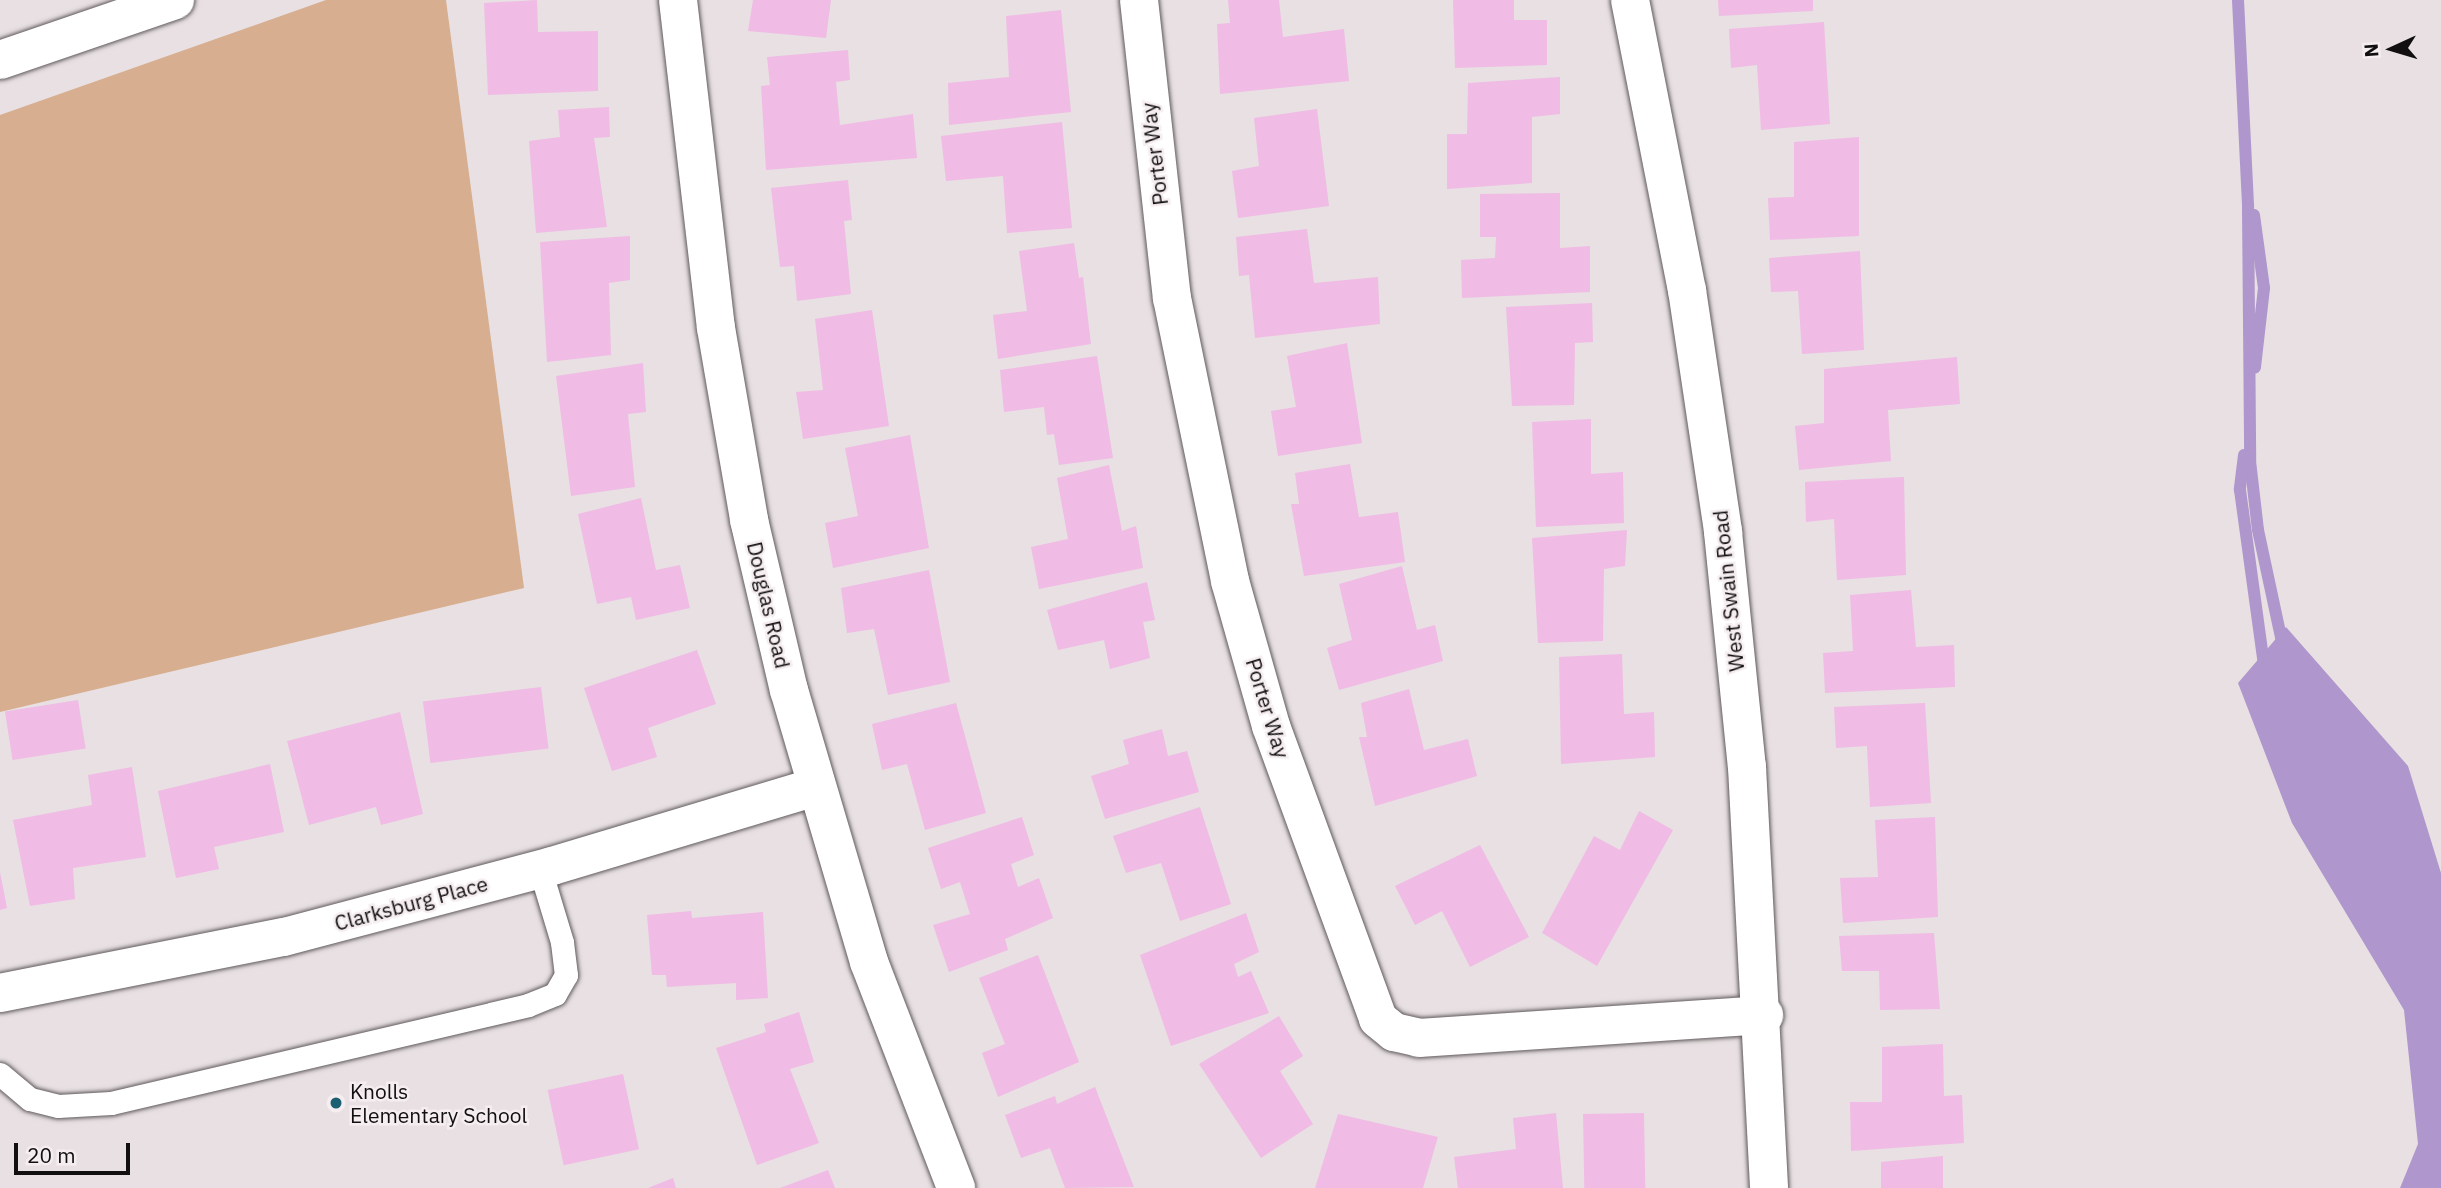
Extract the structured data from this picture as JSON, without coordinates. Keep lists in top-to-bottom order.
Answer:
{
  "streets": {
    "street": [
      "Porter Way",
      "West Swain Road",
      "Douglas Road",
      "Clarksburg Place"
    ]
  },
  "crossings": [
    ["Porter Way", "West Swain Road"],
    ["Douglas Road", "Clarksburg Place"]
  ],
  "places": ["Knolls Elementary School"],
  "scale_bar": "20 m",
  "north": "left"
}
